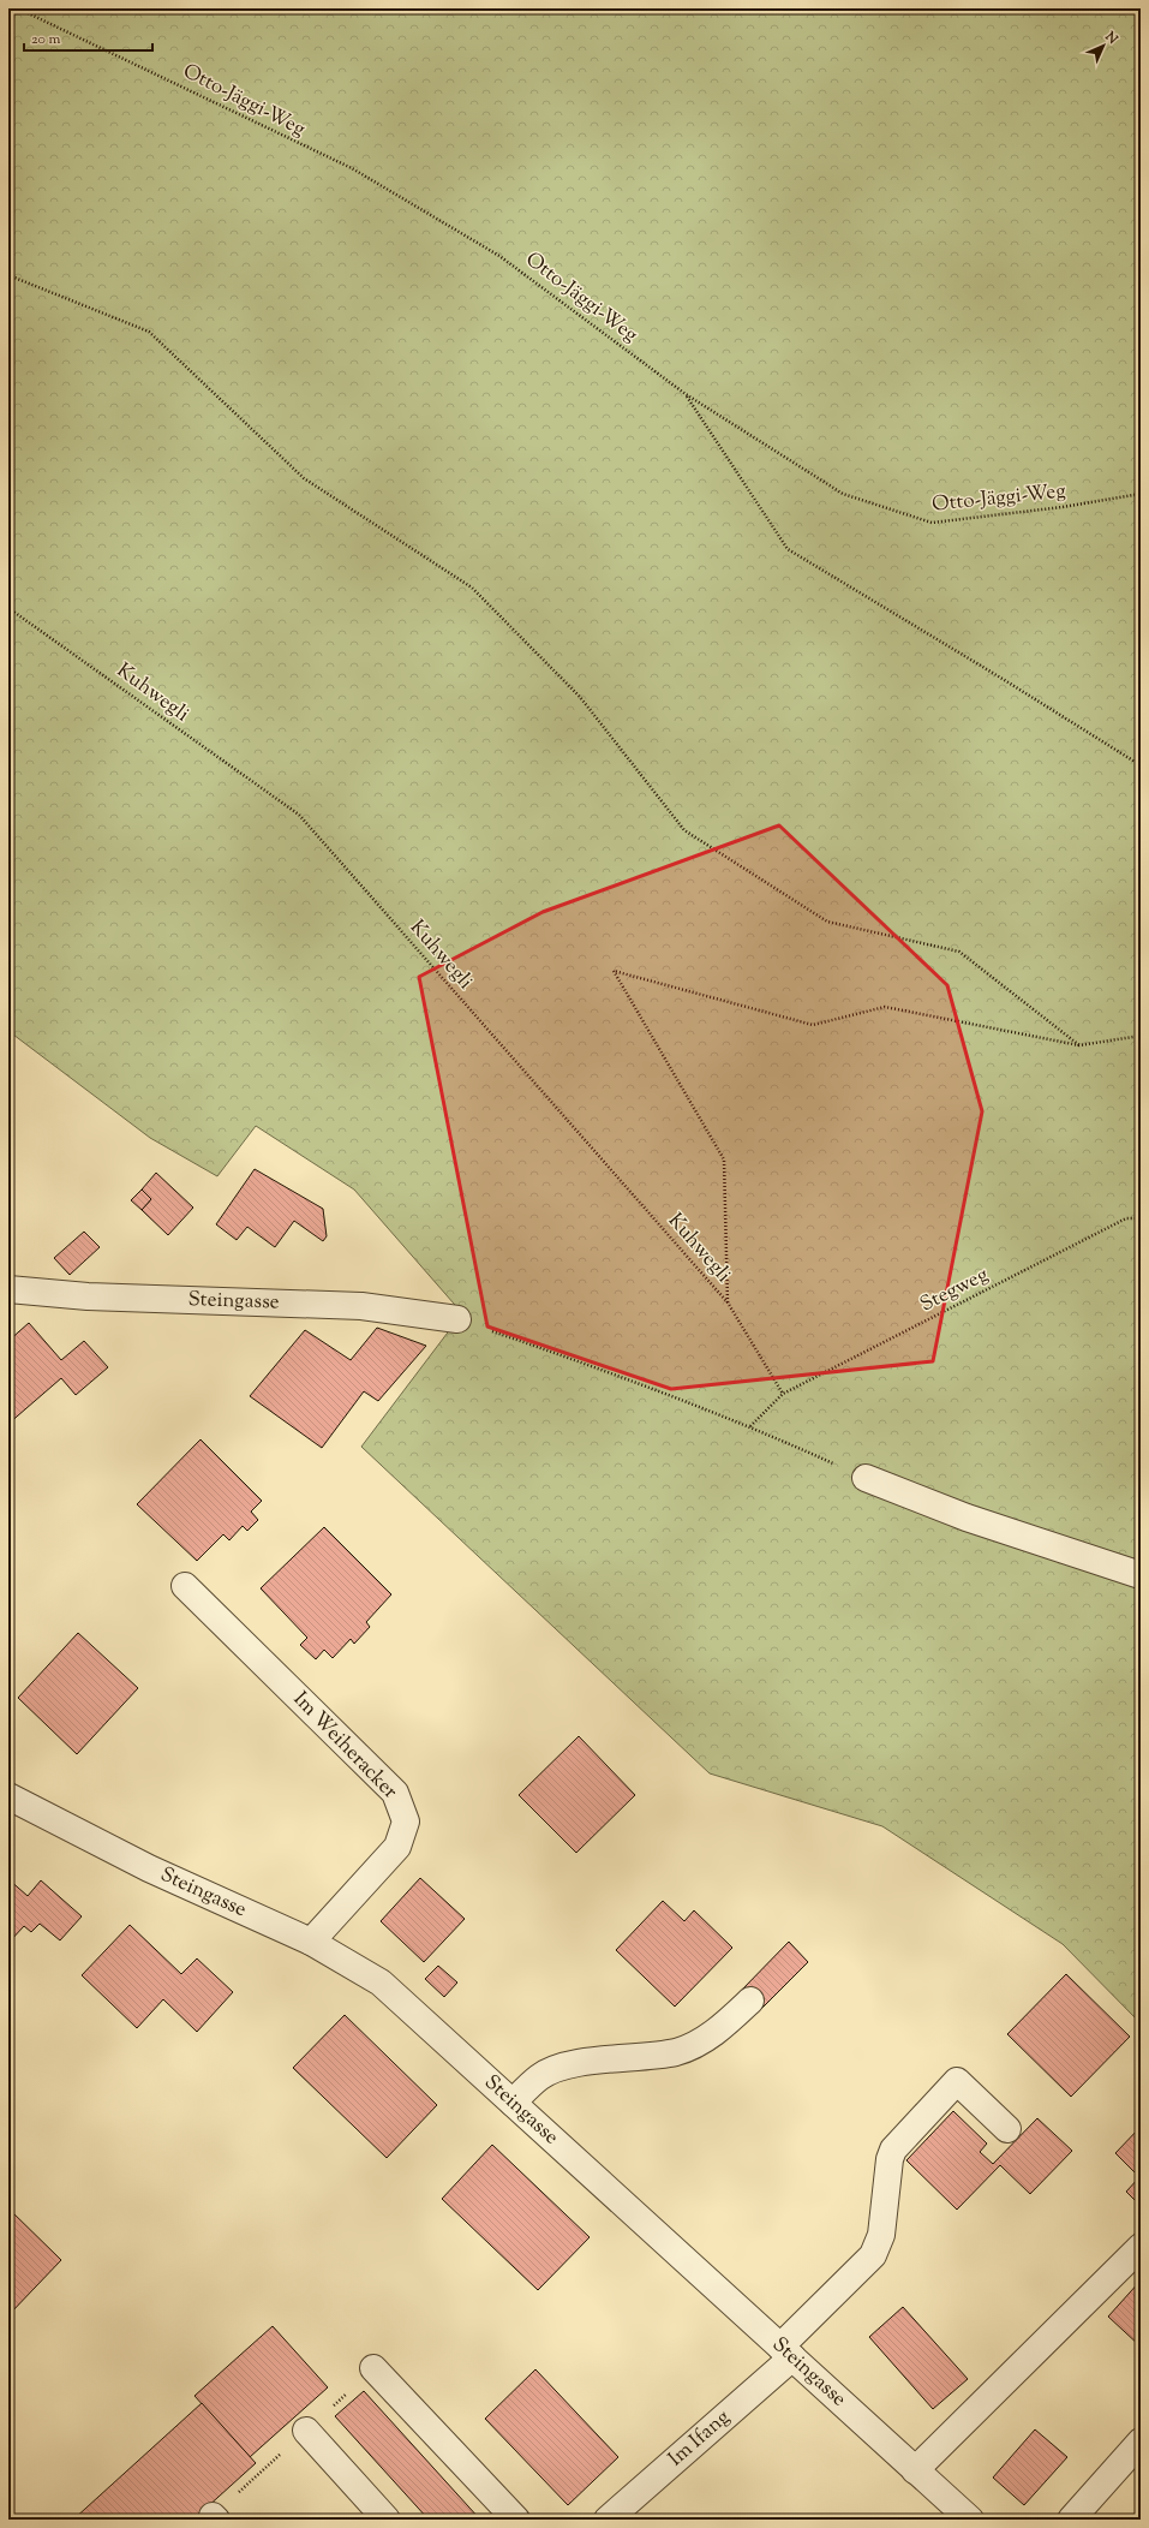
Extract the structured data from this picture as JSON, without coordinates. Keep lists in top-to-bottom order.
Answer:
{
  "streets": {
    "street": ["Steingasse", "Im Weiheracker", "Im Ifang"],
    "path": ["Otto-Jäggi-Weg", "Kuhwegli", "Stegweg"]
  },
  "crossings": [
    ["Kuhwegli", "Stegweg"],
    ["Steingasse", "Im Weiheracker"],
    ["Steingasse", "Im Ifang"]
  ],
  "scale_bar": "20 m",
  "north": "top right"
}
